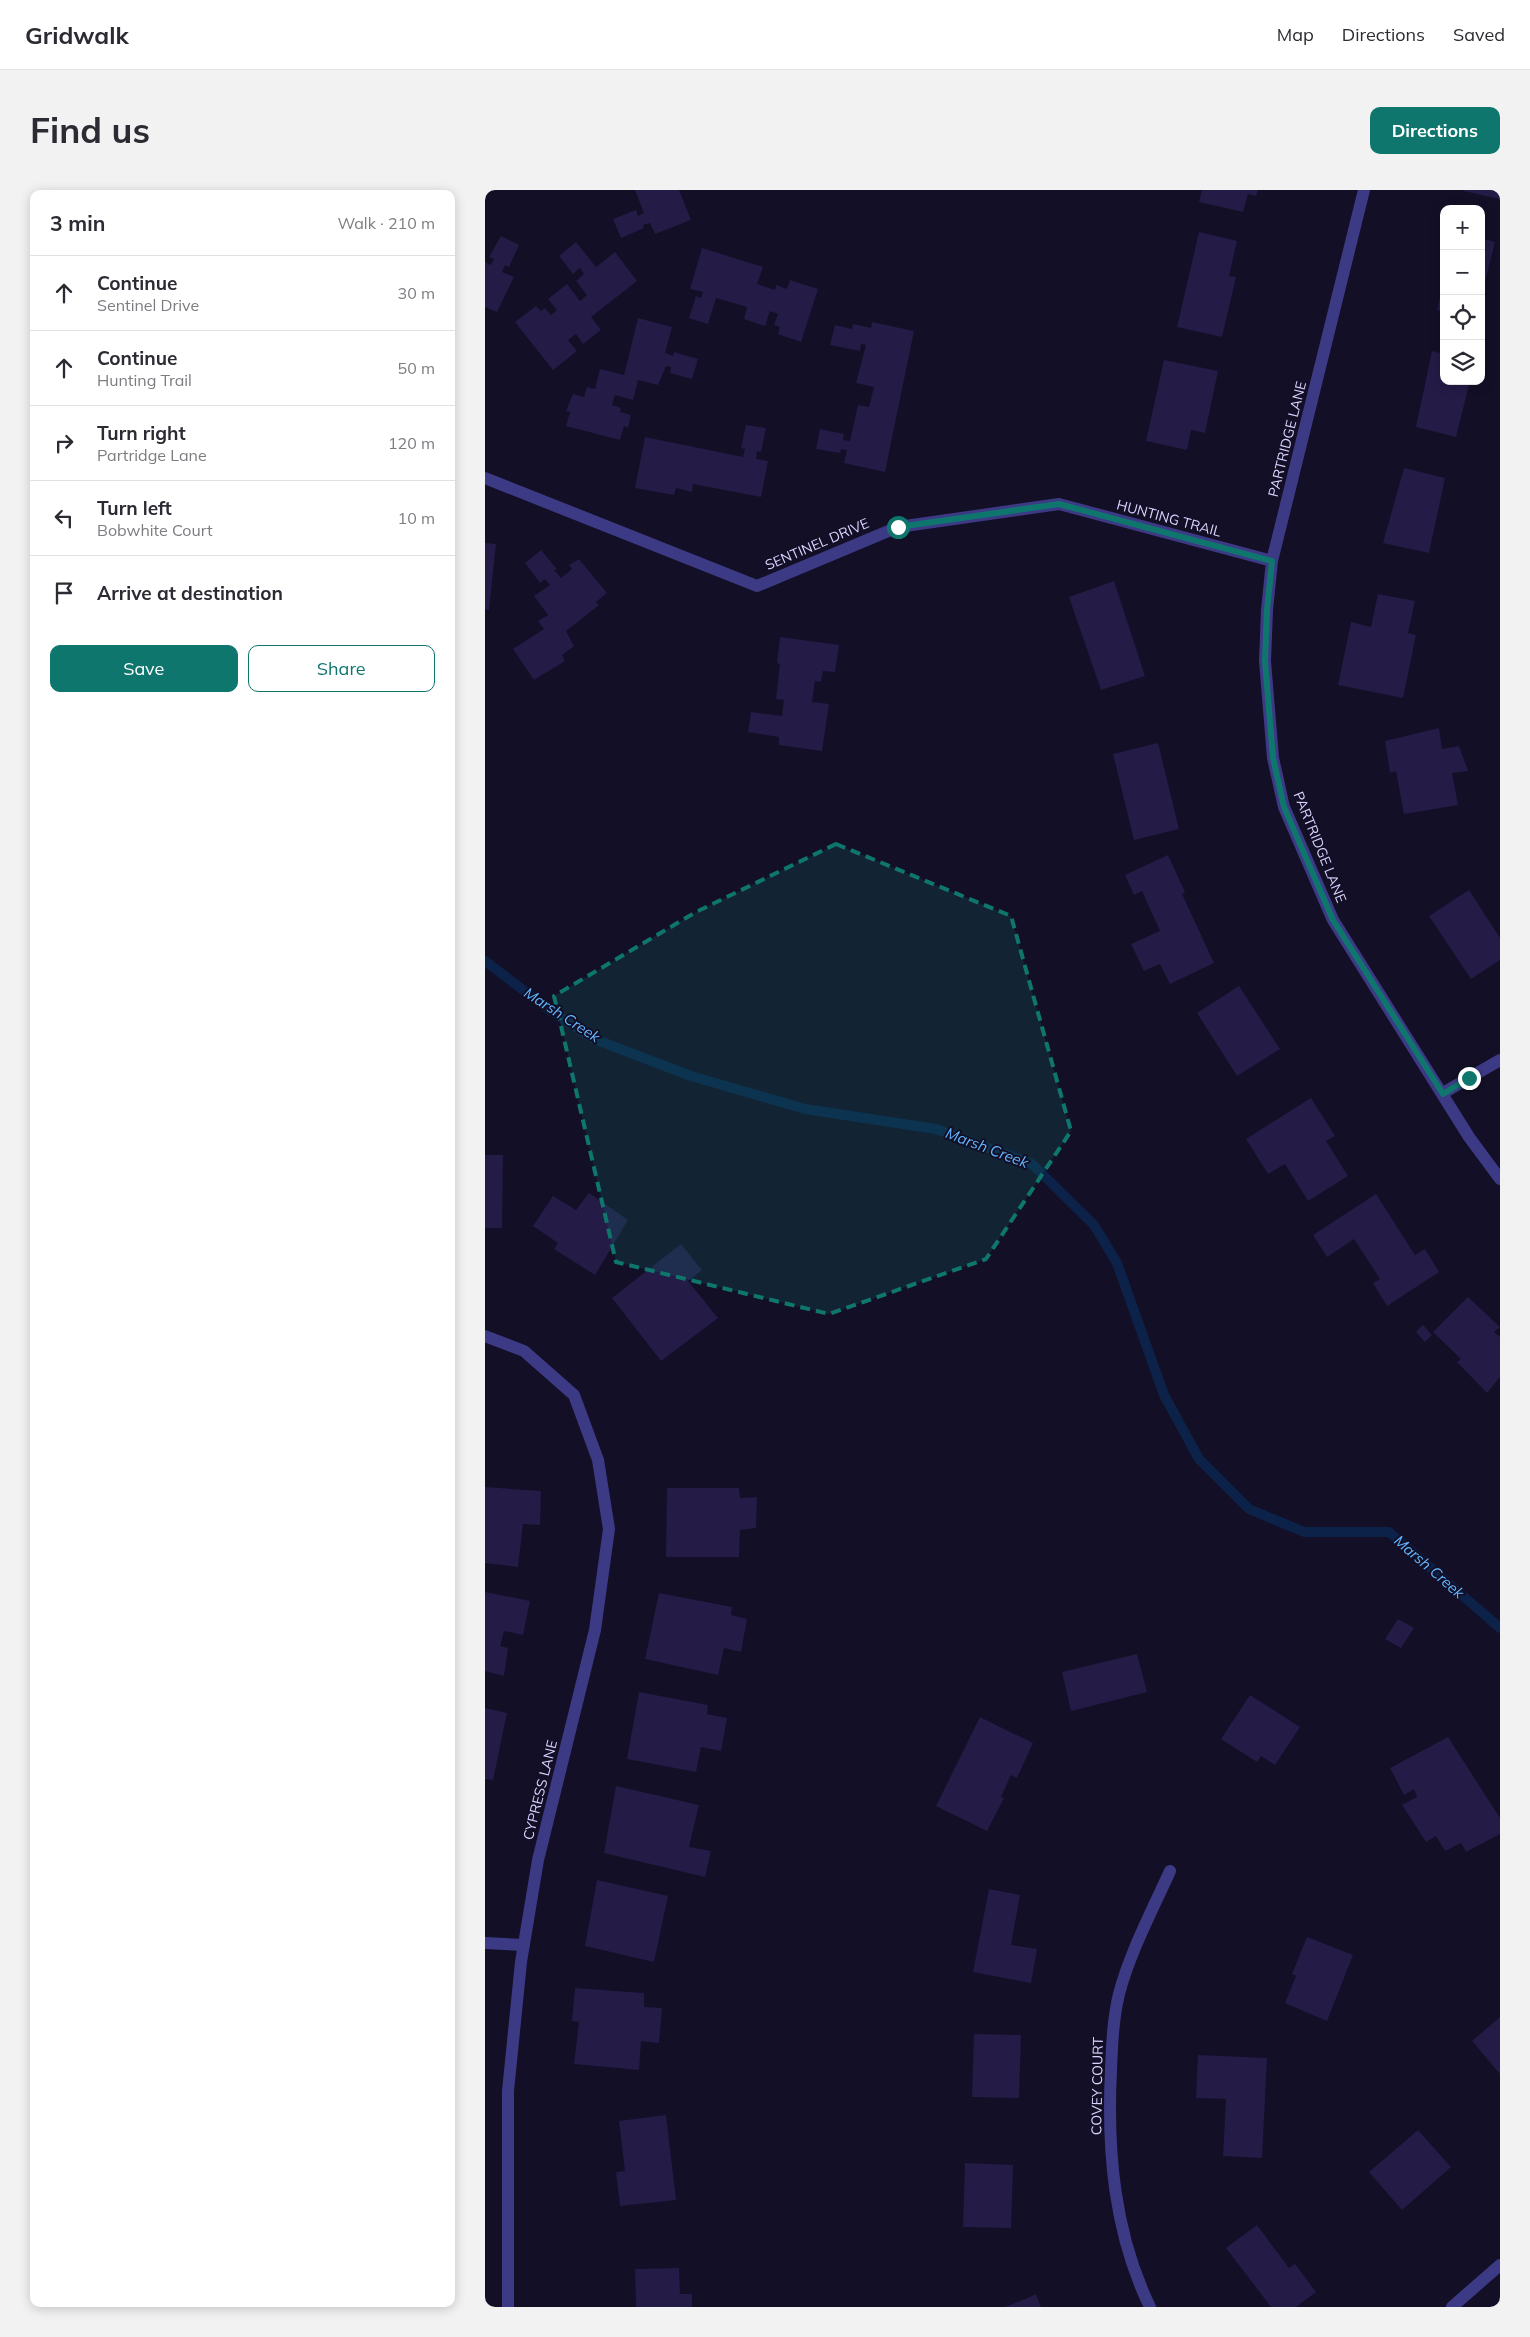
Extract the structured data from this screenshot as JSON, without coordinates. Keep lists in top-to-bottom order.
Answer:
{
  "streets": {
    "street": [
      "PARTRIDGE LANE",
      "HUNTING TRAIL",
      "SENTINEL DRIVE",
      "CYPRESS LANE",
      "COVEY COURT"
    ]
  },
  "crossings": [
    ["PARTRIDGE LANE", "HUNTING TRAIL"],
    ["HUNTING TRAIL", "SENTINEL DRIVE"]
  ],
  "water": ["Marsh Creek"],
  "page": {
    "header": "Gridwalk",
    "nav": ["Map", "Directions", "Saved"],
    "buttons": [
      "Directions",
      ["Save", "Share"]
    ],
    "title": "Find us",
    "heading": ["3 min", "Walk · 210 m"],
    "map_buttons": ["+", "−"],
    "list": [
      ["Continue", "Sentinel Drive", "30 m"],
      ["Continue", "Hunting Trail", "50 m"],
      ["Turn right", "Partridge Lane", "120 m"],
      ["Turn left", "Bobwhite Court", "10 m"],
      "Arrive at destination"
    ]
  }
}
